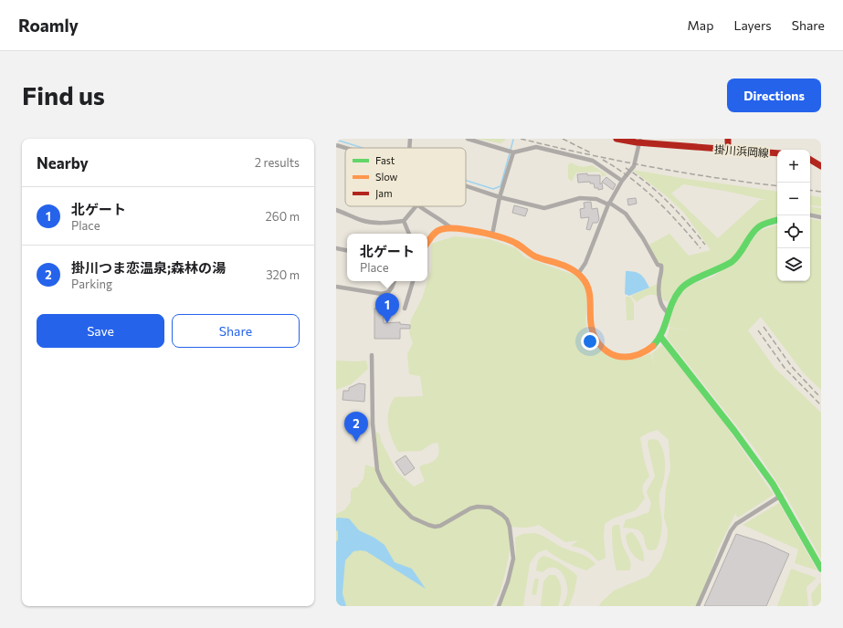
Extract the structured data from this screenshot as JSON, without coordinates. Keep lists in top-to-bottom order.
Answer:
{
  "streets": {
    "street": ["掛川浜岡線"]
  },
  "legend": ["Fast", "Slow", "Jam"],
  "page": {
    "header": "Roamly",
    "nav": ["Map", "Layers", "Share"],
    "buttons": [
      "Directions",
      ["Save", "Share"]
    ],
    "title": "Find us",
    "heading": ["Nearby", "2 results"],
    "map_buttons": ["+", "−"],
    "list": [
      {
        "mark": "1",
        "name": "北ゲート",
        "note": "Place",
        "value": "260 m"
      },
      {
        "mark": "2",
        "name": "掛川つま恋温泉;森林の湯",
        "note": "Parking",
        "value": "320 m"
      }
    ],
    "popup": ["北ゲート", "Place"],
    "pins": ["1", "2"]
  }
}
